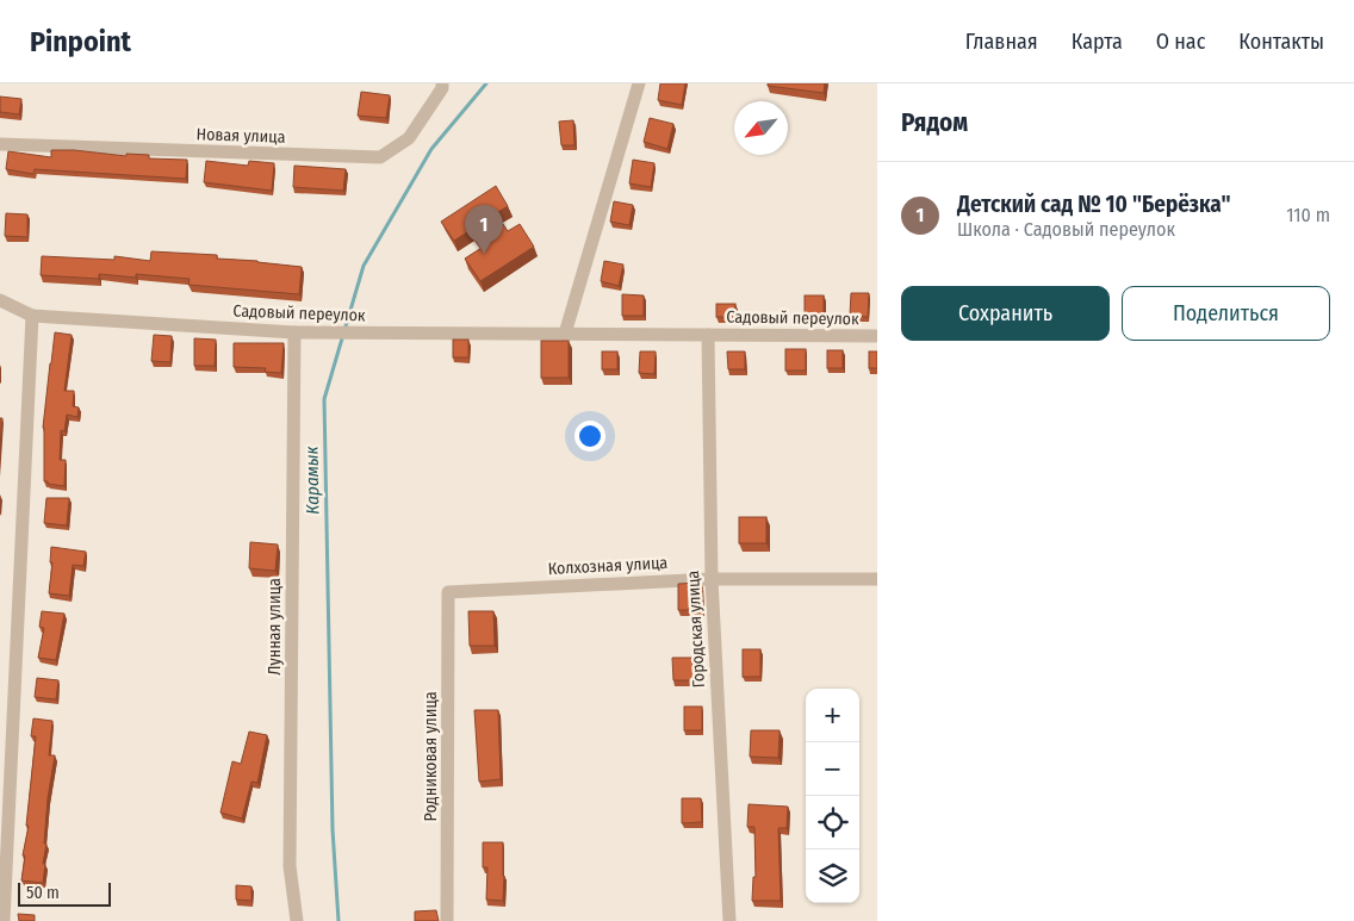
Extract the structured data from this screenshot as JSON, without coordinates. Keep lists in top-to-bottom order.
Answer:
{
  "streets": {
    "street": [
      "Новая улица",
      "Садовый переулок",
      "Колхозная улица",
      "Лунная улица",
      "Городская улица",
      "Родниковая улица"
    ]
  },
  "crossings": [
    ["Садовый переулок", "Лунная улица"],
    ["Садовый переулок", "Городская улица"],
    ["Колхозная улица", "Городская улица"],
    ["Колхозная улица", "Родниковая улица"]
  ],
  "water": ["Карамык"],
  "scale_bar": "50 m",
  "north": "bottom left",
  "page": {
    "header": "Pinpoint",
    "nav": [
      "Главная",
      "Карта",
      "О нас",
      "Контакты"
    ],
    "heading": "Рядом",
    "list": [
      {
        "mark": "1",
        "name": "Детский сад № 10 \"Берёзка\"",
        "note": "Школа · Садовый переулок",
        "value": "110 m"
      }
    ],
    "pins": "1",
    "buttons": ["Сохранить", "Поделиться"],
    "map_buttons": ["+", "−"],
    "scale": "50 m"
  }
}
